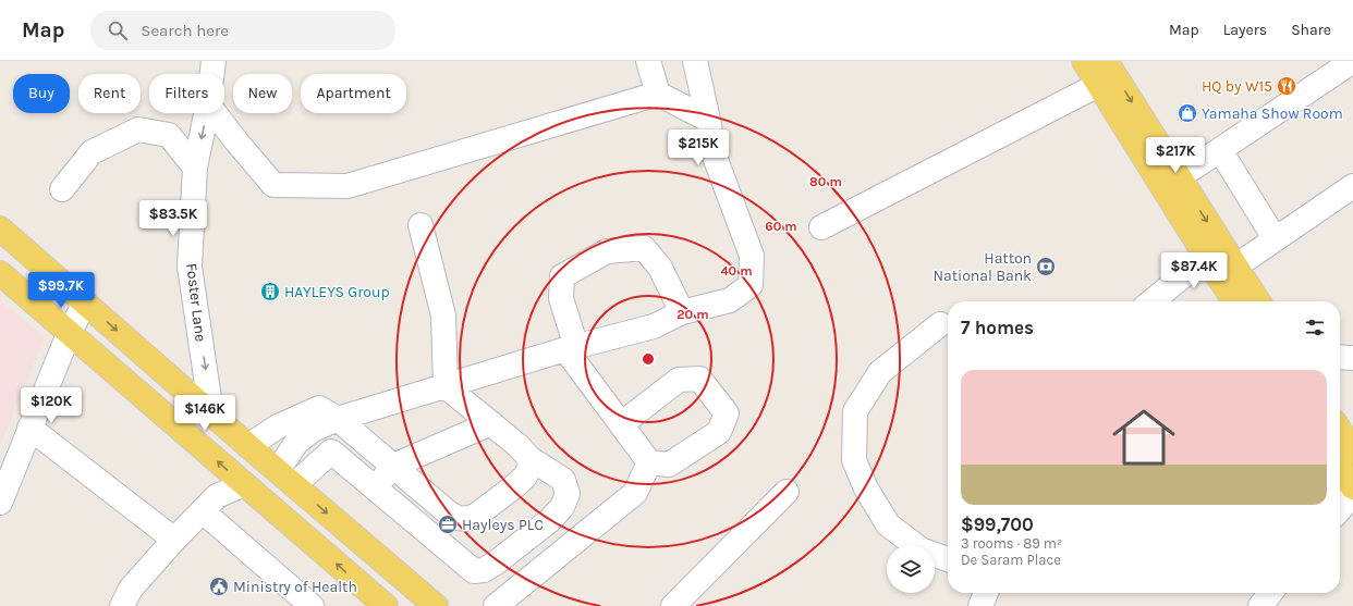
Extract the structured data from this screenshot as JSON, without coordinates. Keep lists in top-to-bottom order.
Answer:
{
  "streets": {
    "street": ["Foster Lane"]
  },
  "places": {
    "restaurant": ["HQ by W15"],
    "shop": ["Yamaha Show Room"],
    "bank": ["Hatton National Bank"],
    "building": ["HAYLEYS Group"],
    "office": ["Hayleys PLC"],
    "public building": ["Ministry of Health"]
  },
  "page": {
    "header": "Map",
    "search": "Search here",
    "nav": ["Map", "Layers", "Share"],
    "chip": [
      "Buy",
      "Rent",
      "Filters",
      "New",
      "Apartment"
    ],
    "price": [
      "$215K",
      "$217K",
      "$83.5K",
      "$87.4K",
      "$99.7K",
      "$120K",
      "$146K"
    ],
    "heading": "7 homes",
    "list": [
      {
        "name": "$99,700",
        "note": "3 rooms · 89 m² · De Saram Place"
      }
    ]
  },
  "rings": [
    "80 m",
    "60 m",
    "40 m",
    "20 m"
  ]
}
